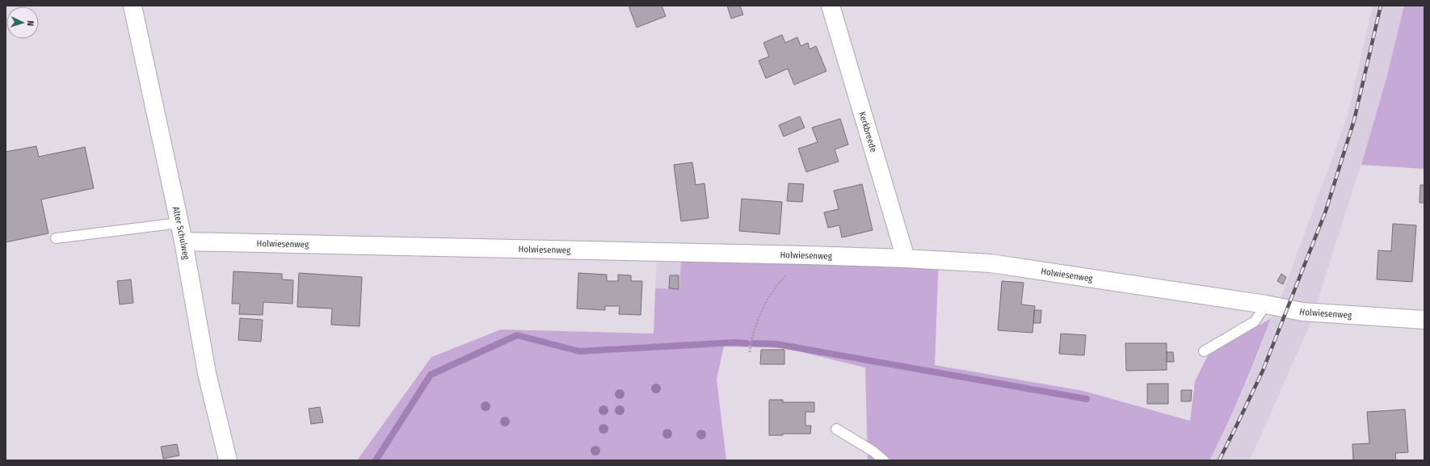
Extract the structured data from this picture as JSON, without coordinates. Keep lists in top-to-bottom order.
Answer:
{
  "streets": {
    "street": ["Kerkbreede", "Alter Schulweg", "Holwiesenweg"]
  },
  "crossings": [
    ["Kerkbreede", "Holwiesenweg"],
    ["Alter Schulweg", "Holwiesenweg"]
  ],
  "north": "right"
}
